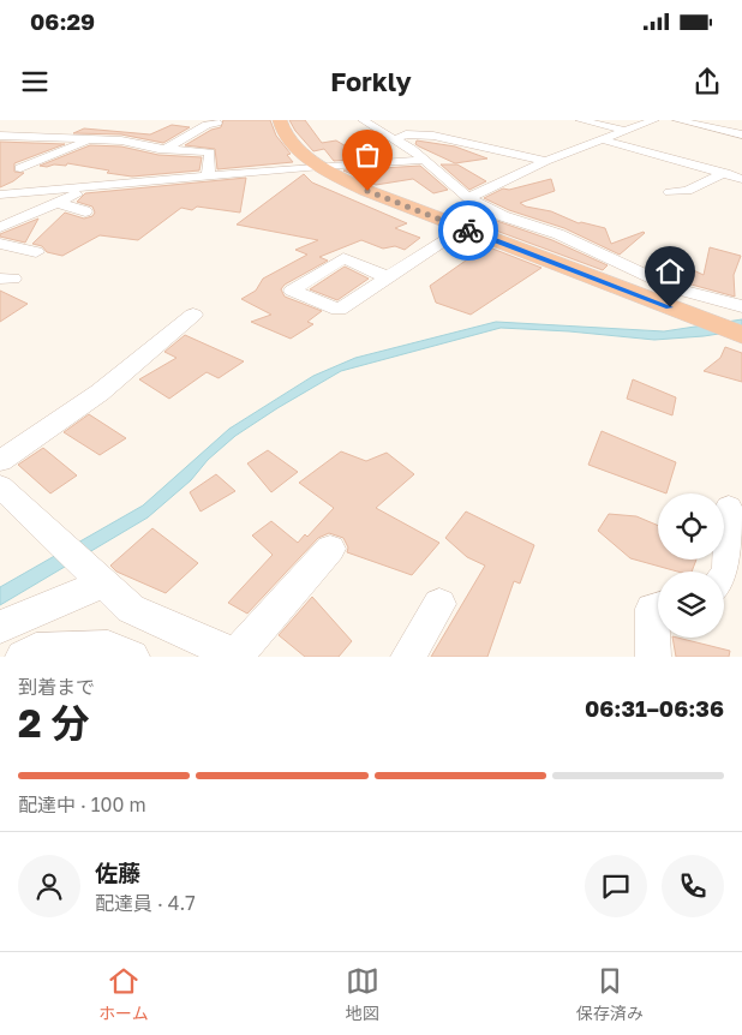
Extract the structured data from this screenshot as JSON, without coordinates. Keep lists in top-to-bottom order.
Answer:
{
  "page": {
    "status": "06:29",
    "header": "Forkly",
    "heading": ["2 分", "到着まで", "06:31–06:36"],
    "panel": ["佐藤", "配達員 · 4.7"],
    "bar": "配達中 · 100 m",
    "tabs": ["ホーム", "地図", "保存済み"]
  }
}
